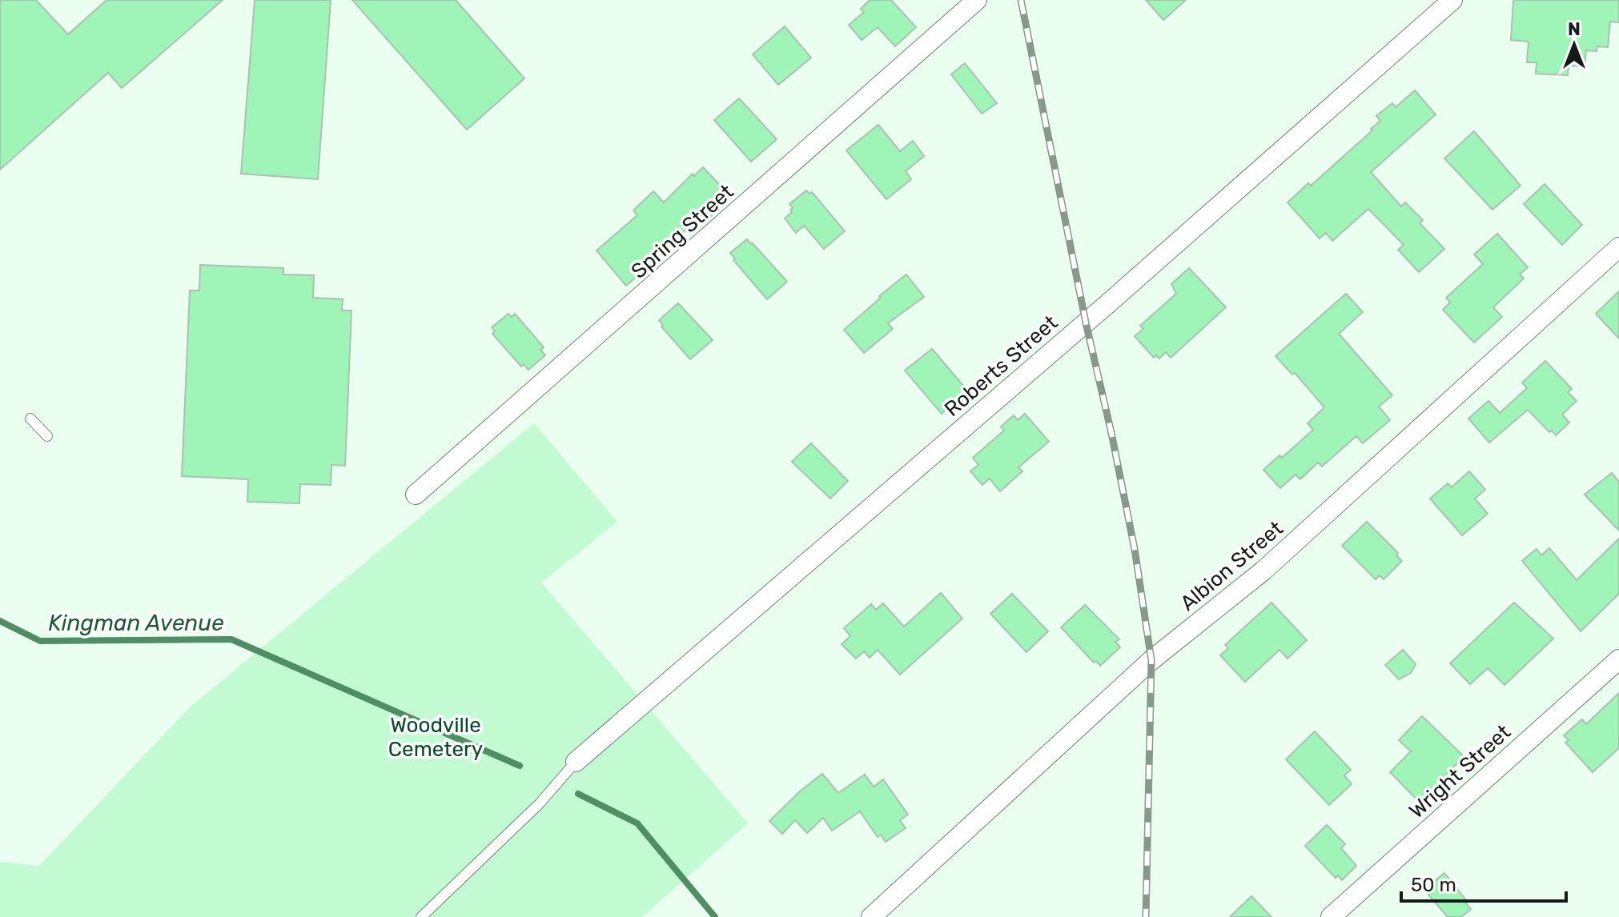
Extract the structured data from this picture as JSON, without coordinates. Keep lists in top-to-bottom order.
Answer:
{
  "streets": {
    "street": [
      "Spring Street",
      "Roberts Street",
      "Albion Street",
      "Wright Street"
    ]
  },
  "water": ["Kingman Avenue"],
  "parks": ["Woodville Cemetery"],
  "scale_bar": "50 m",
  "north": "top"
}
